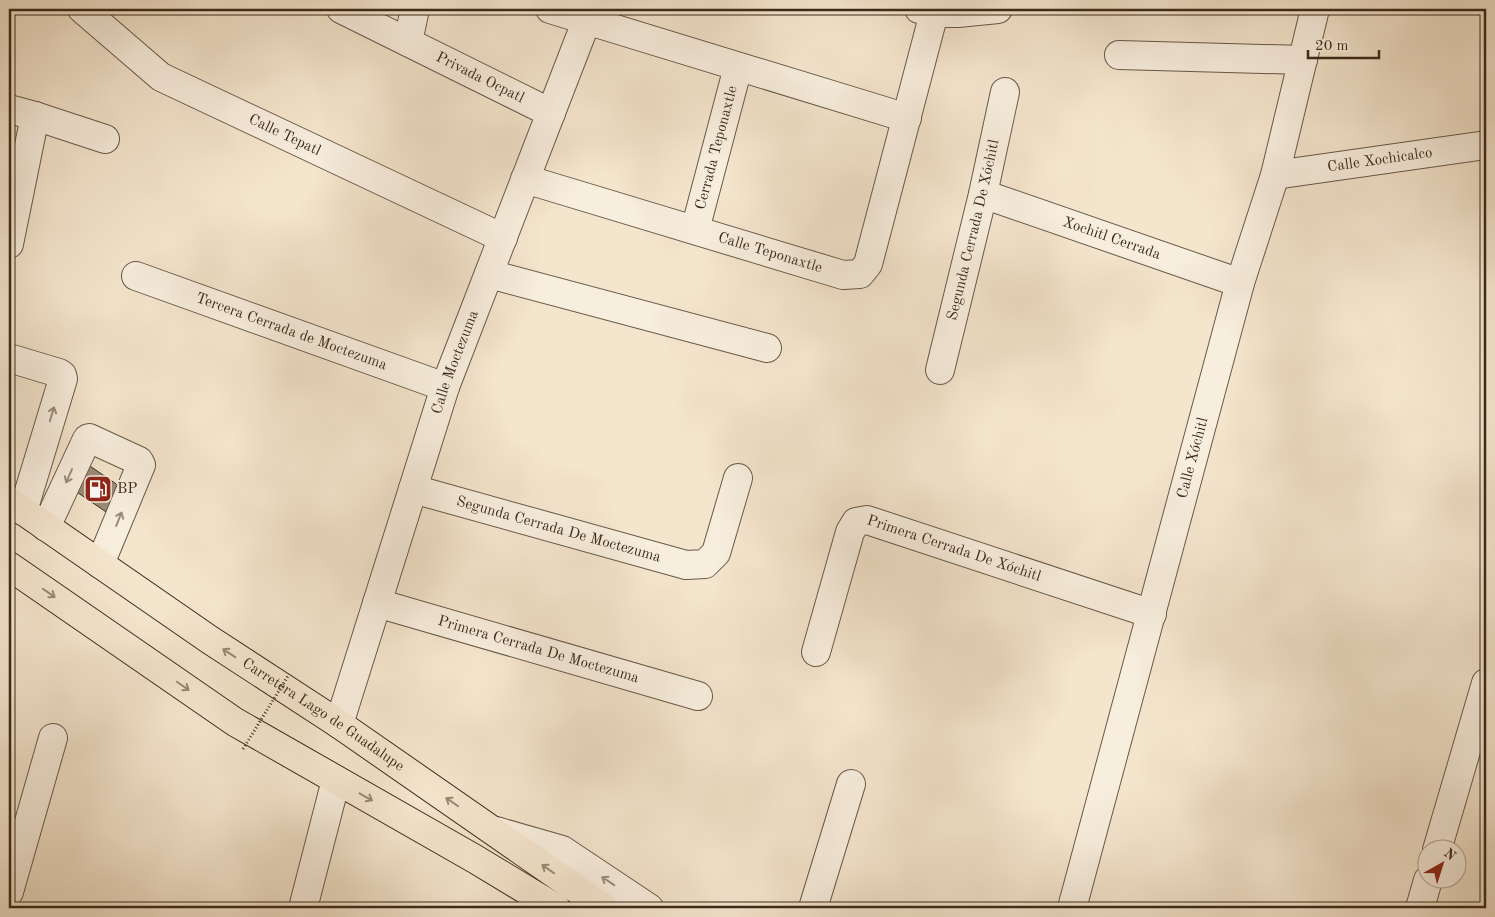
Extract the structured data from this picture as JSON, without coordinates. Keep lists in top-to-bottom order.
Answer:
{
  "streets": {
    "main road": ["Carretera Lago de Guadalupe"],
    "street": [
      "Privada Ocpatl",
      "Calle Tepatl",
      "Cerrada Teponaxtle",
      "Calle Xochicalco",
      "Segunda Cerrada De Xóchitl",
      "Xochitl Cerrada",
      "Calle Teponaxtle",
      "Tercera Cerrada de Moctezuma",
      "Calle Moctezuma",
      "Calle Xóchitl",
      "Segunda Cerrada De Moctezuma",
      "Primera Cerrada De Xóchitl",
      "Primera Cerrada De Moctezuma"
    ]
  },
  "crossings": [
    ["Privada Ocpatl", "Calle Moctezuma"],
    ["Calle Tepatl", "Calle Moctezuma"],
    ["Cerrada Teponaxtle", "Calle Teponaxtle"],
    ["Calle Xochicalco", "Calle Xóchitl"],
    ["Segunda Cerrada De Xóchitl", "Xochitl Cerrada"],
    ["Xochitl Cerrada", "Calle Xóchitl"],
    ["Calle Teponaxtle", "Calle Moctezuma"],
    ["Tercera Cerrada de Moctezuma", "Calle Moctezuma"],
    ["Calle Moctezuma", "Segunda Cerrada De Moctezuma"],
    ["Calle Moctezuma", "Primera Cerrada De Moctezuma"],
    ["Calle Moctezuma", "Carretera Lago de Guadalupe"],
    ["Calle Xóchitl", "Primera Cerrada De Xóchitl"]
  ],
  "places": {
    "fuel station": ["BP"]
  },
  "scale_bar": "20 m",
  "north": "top right"
}
